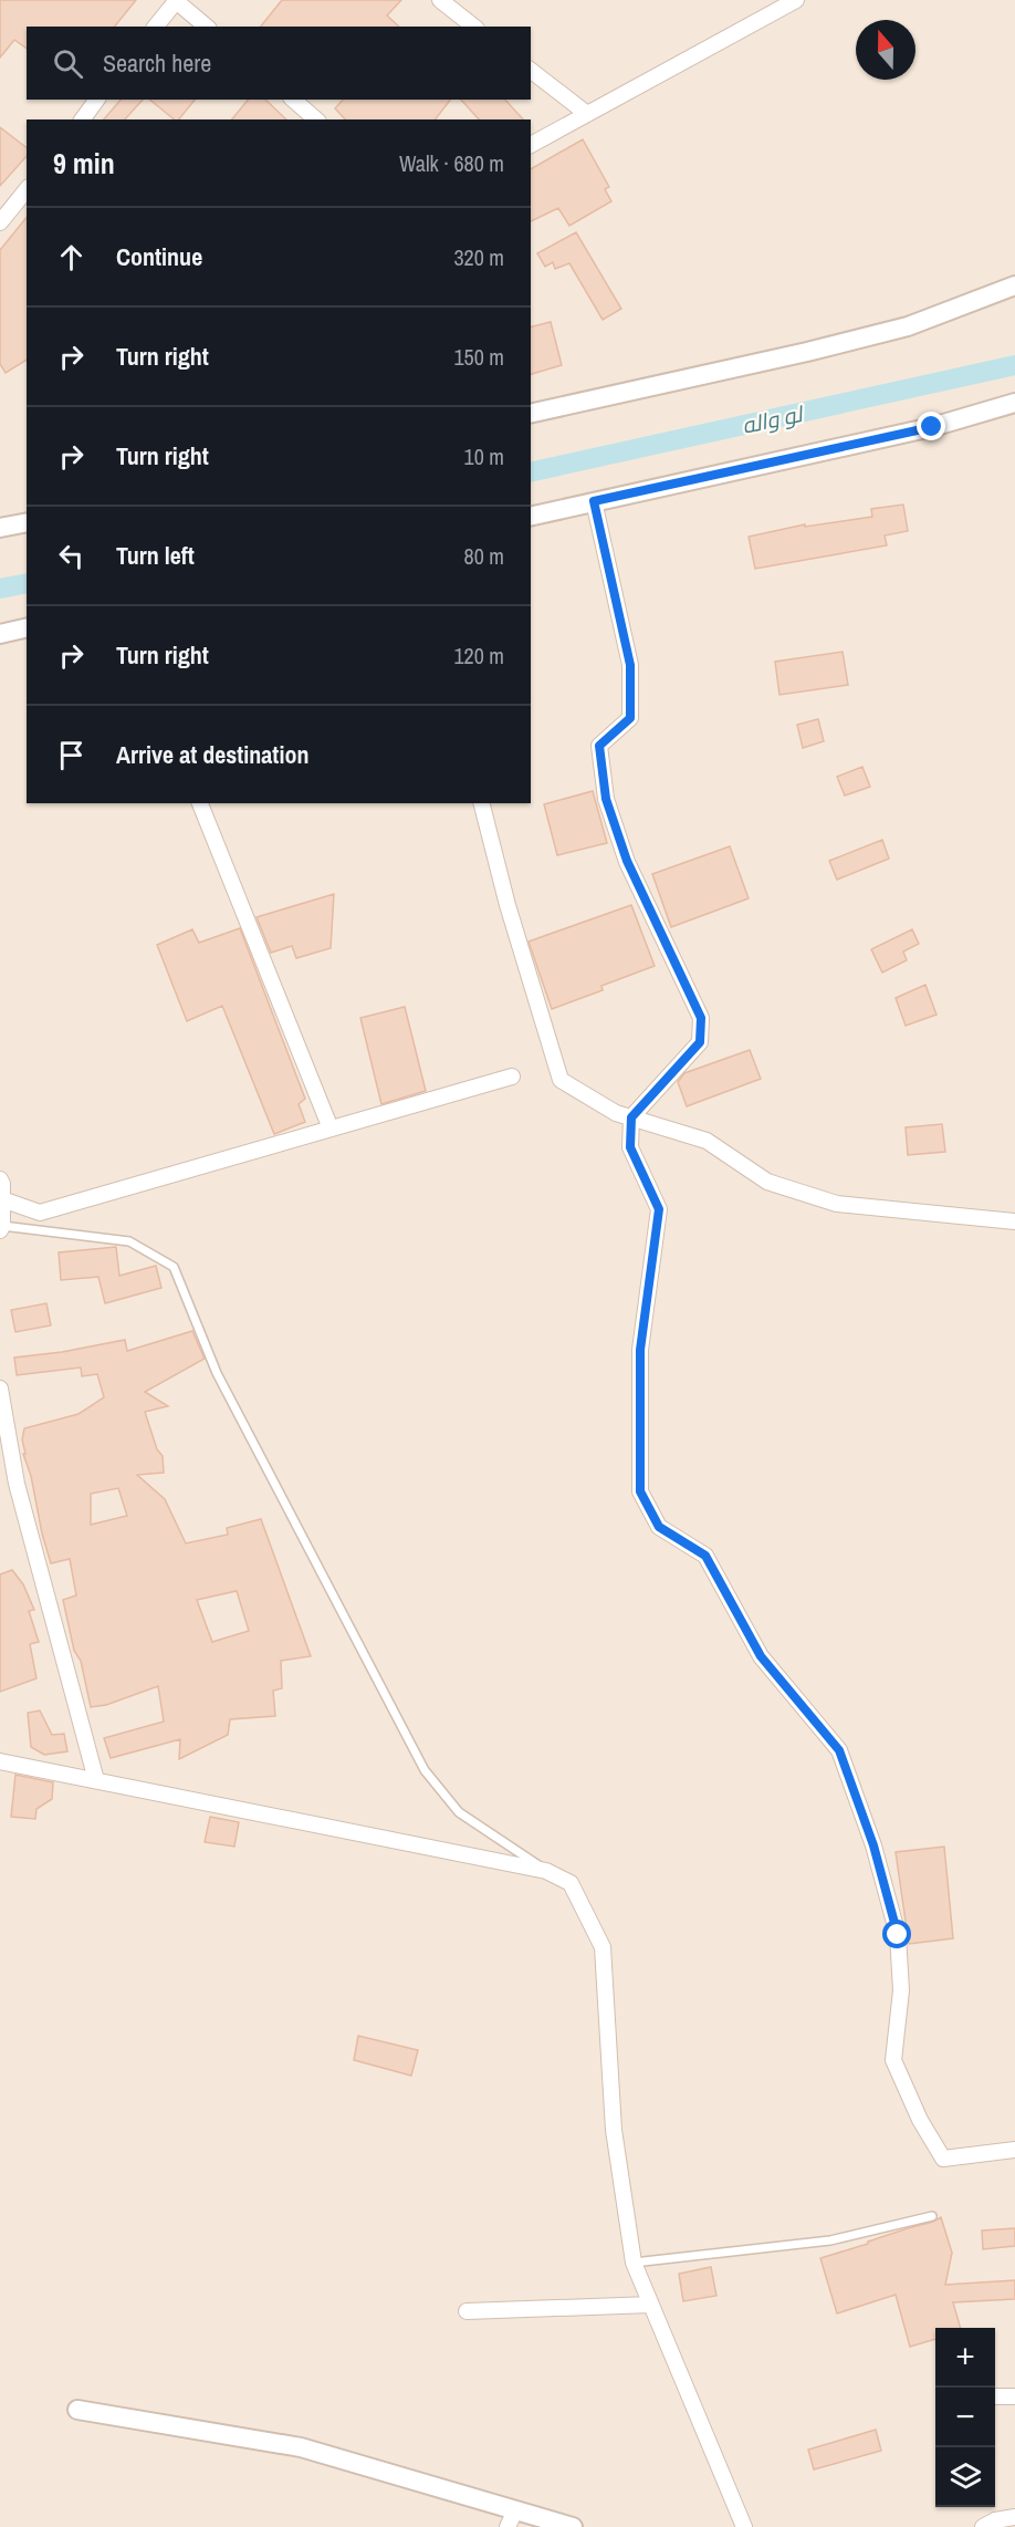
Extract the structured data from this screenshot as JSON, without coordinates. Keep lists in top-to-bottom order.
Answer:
{
  "water": ["لو واله"],
  "north": "top",
  "page": {
    "search": "Search here",
    "heading": ["9 min", "Walk · 680 m"],
    "list": [
      ["Continue", "320 m"],
      ["Turn right", "150 m"],
      ["Turn right", "10 m"],
      ["Turn left", "80 m"],
      ["Turn right", "120 m"],
      "Arrive at destination"
    ],
    "map_buttons": ["+", "−"]
  }
}
